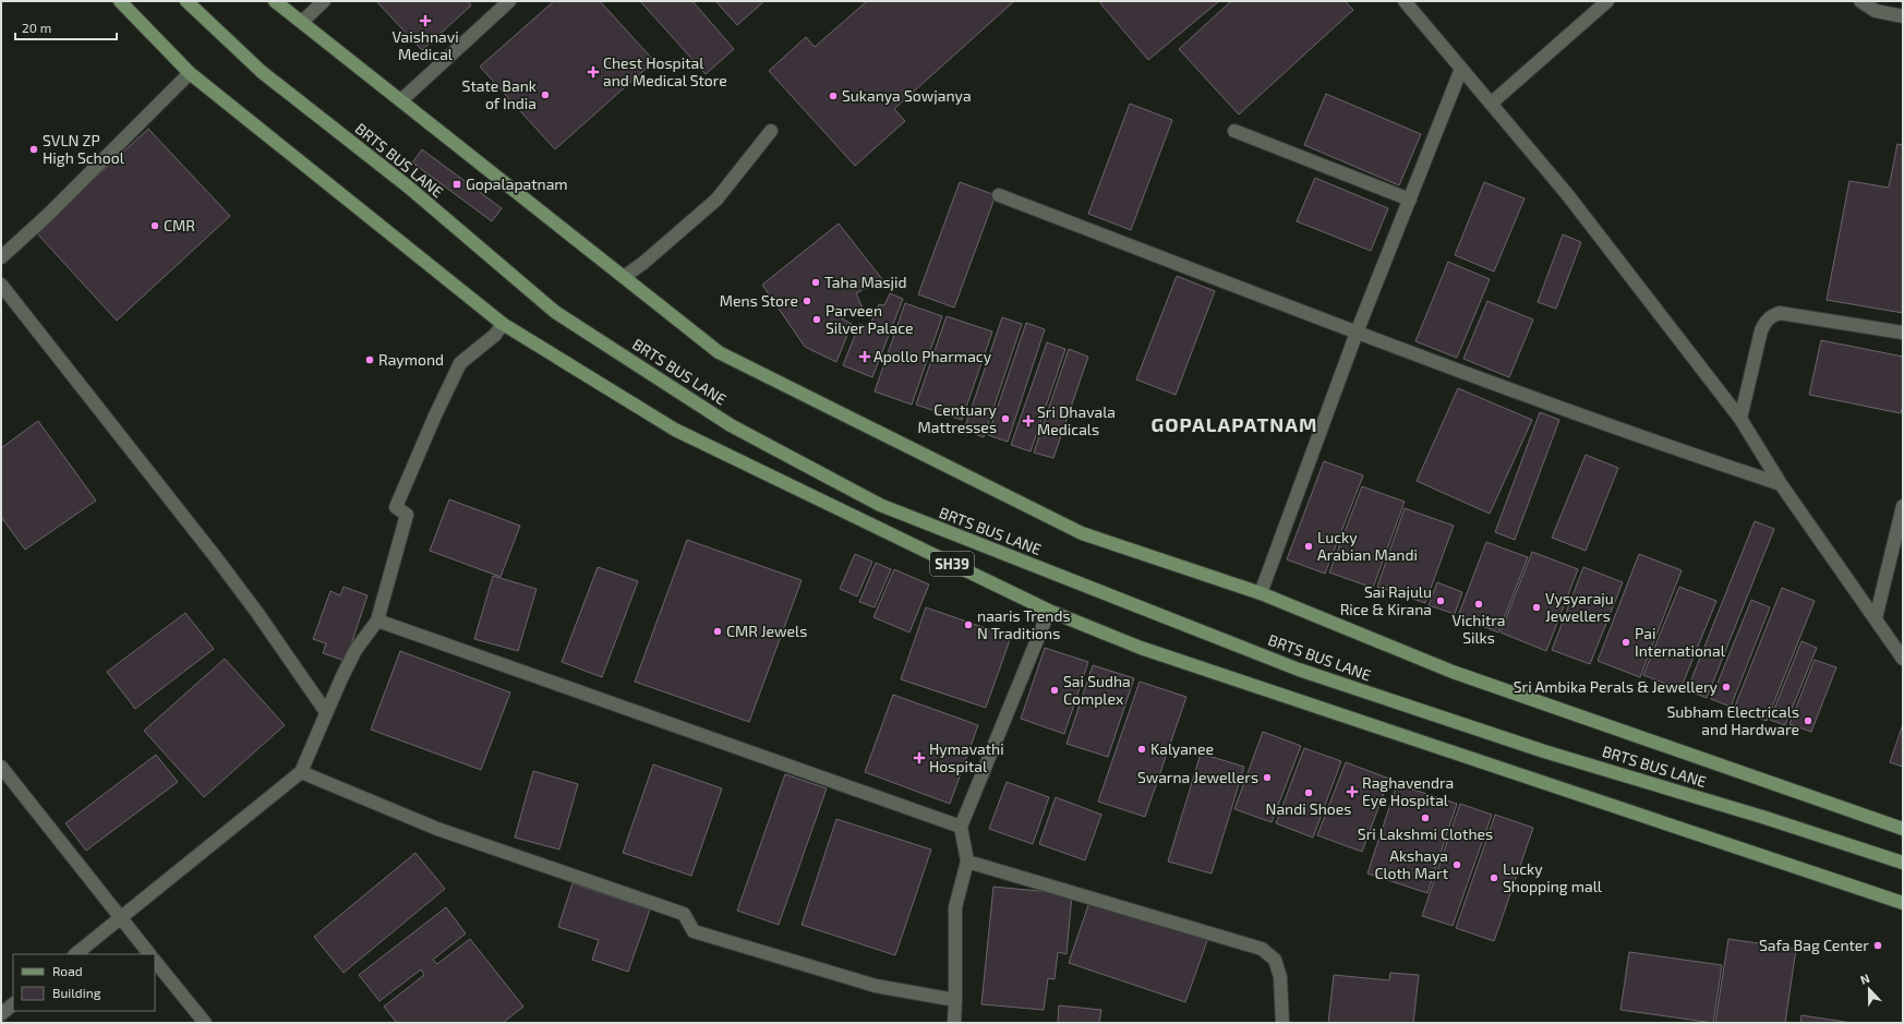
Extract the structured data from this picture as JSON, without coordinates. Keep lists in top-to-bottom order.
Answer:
{
  "streets": {
    "main road": ["BRTS BUS LANE", "SH39"]
  },
  "districts": ["GOPALAPATNAM"],
  "places": {
    "health": [
      "Vaishnavi Medical",
      "Chest Hospital and Medical Store",
      "Apollo Pharmacy",
      "Sri Dhavala Medicals",
      "Hymavathi Hospital",
      "Raghavendra Eye Hospital"
    ],
    "other": [
      "State Bank of India",
      "Sukanya Sowjanya",
      "SVLN ZP High School",
      "CMR",
      "Taha Masjid",
      "Mens Store",
      "Parveen Silver Palace",
      "Raymond",
      "Centuary Mattresses",
      "Lucky Arabian Mandi",
      "Sai Rajulu Rice & Kirana",
      "Vichitra Silks",
      "Vysyaraju Jewellers",
      "naaris Trends N Traditions",
      "CMR Jewels",
      "Pai International",
      "Sri Ambika Perals & Jewellery",
      "Sai Sudha Complex",
      "Subham Electricals and Hardware",
      "Kalyanee",
      "Swarna Jewellers",
      "Nandi Shoes",
      "Sri Lakshmi Clothes",
      "Akshaya Cloth Mart",
      "Lucky Shopping mall",
      "Safa Bag Center"
    ],
    "transit": ["Gopalapatnam"]
  },
  "legend": ["Road", "Building"],
  "scale_bar": "20 m",
  "north": "top"
}
